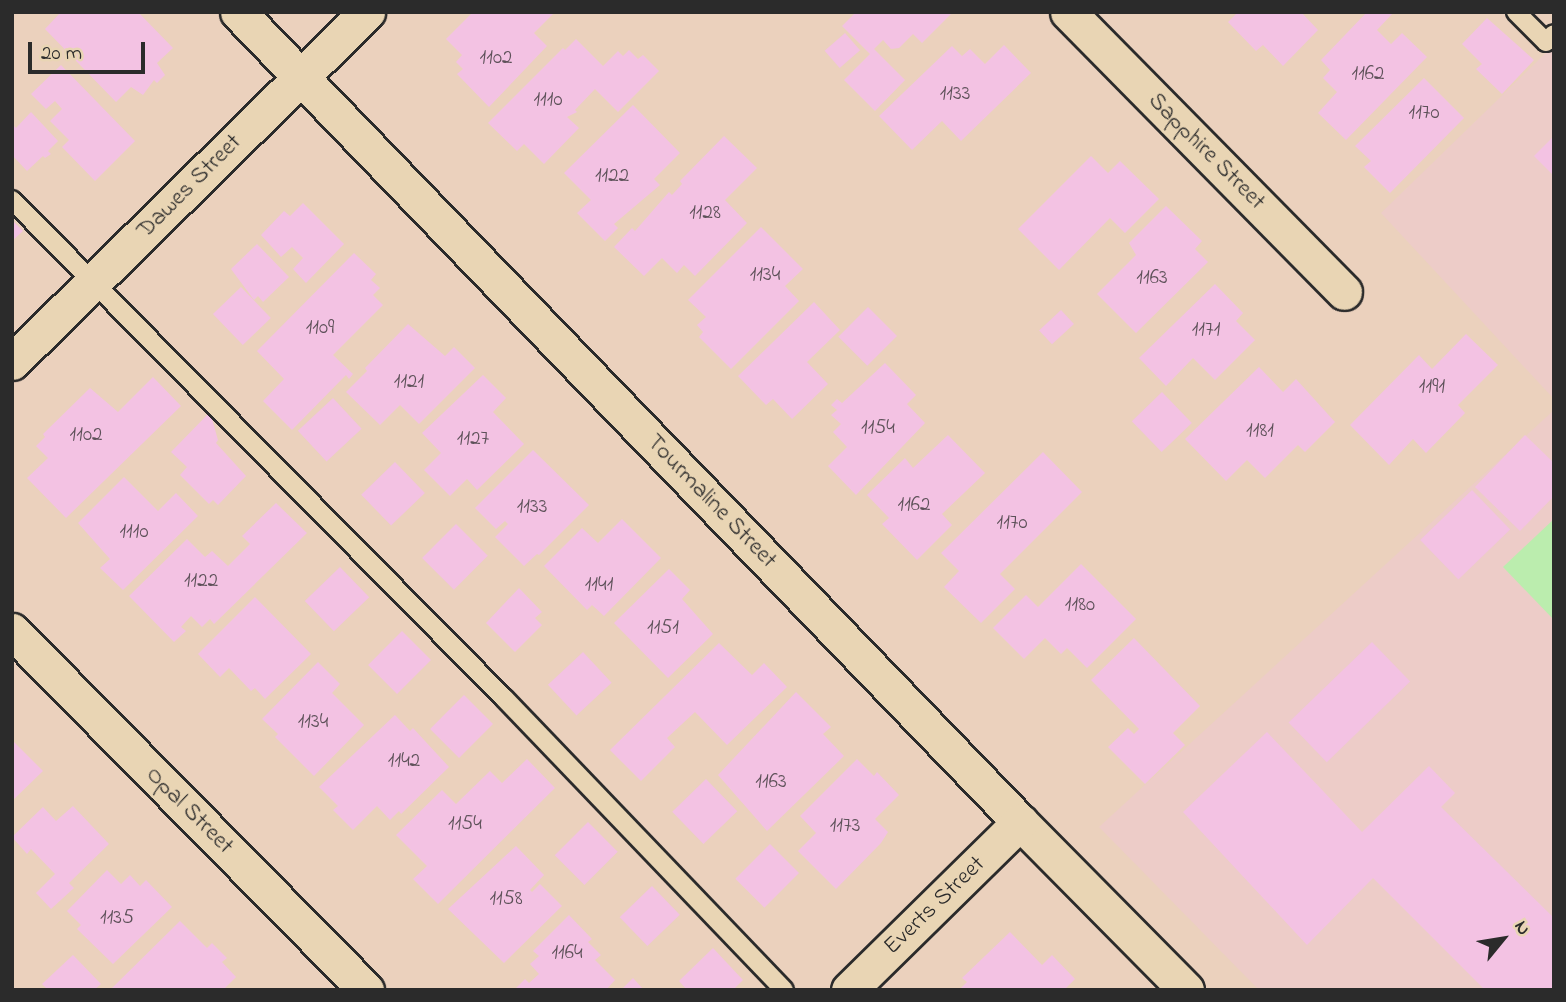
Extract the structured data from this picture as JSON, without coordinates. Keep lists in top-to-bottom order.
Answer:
{
  "streets": {
    "street": [
      "Sapphire Street",
      "Dawes Street",
      "Tourmaline Street",
      "Opal Street",
      "Everts Street"
    ]
  },
  "crossings": [
    ["Dawes Street", "Tourmaline Street"],
    ["Tourmaline Street", "Everts Street"]
  ],
  "house_numbers": [
    "1102",
    "1162",
    "1133",
    "1110",
    "1170",
    "1122",
    "1128",
    "1134",
    "1163",
    "1109",
    "1171",
    "1121",
    "1191",
    "1154",
    "1181",
    "1102",
    "1127",
    "1162",
    "1133",
    "1170",
    "1110",
    "1122",
    "1141",
    "1180",
    "1151",
    "1134",
    "1142",
    "1163",
    "1154",
    "1173",
    "1158",
    "1135",
    "1164"
  ],
  "scale_bar": "20 m",
  "north": "top right"
}
